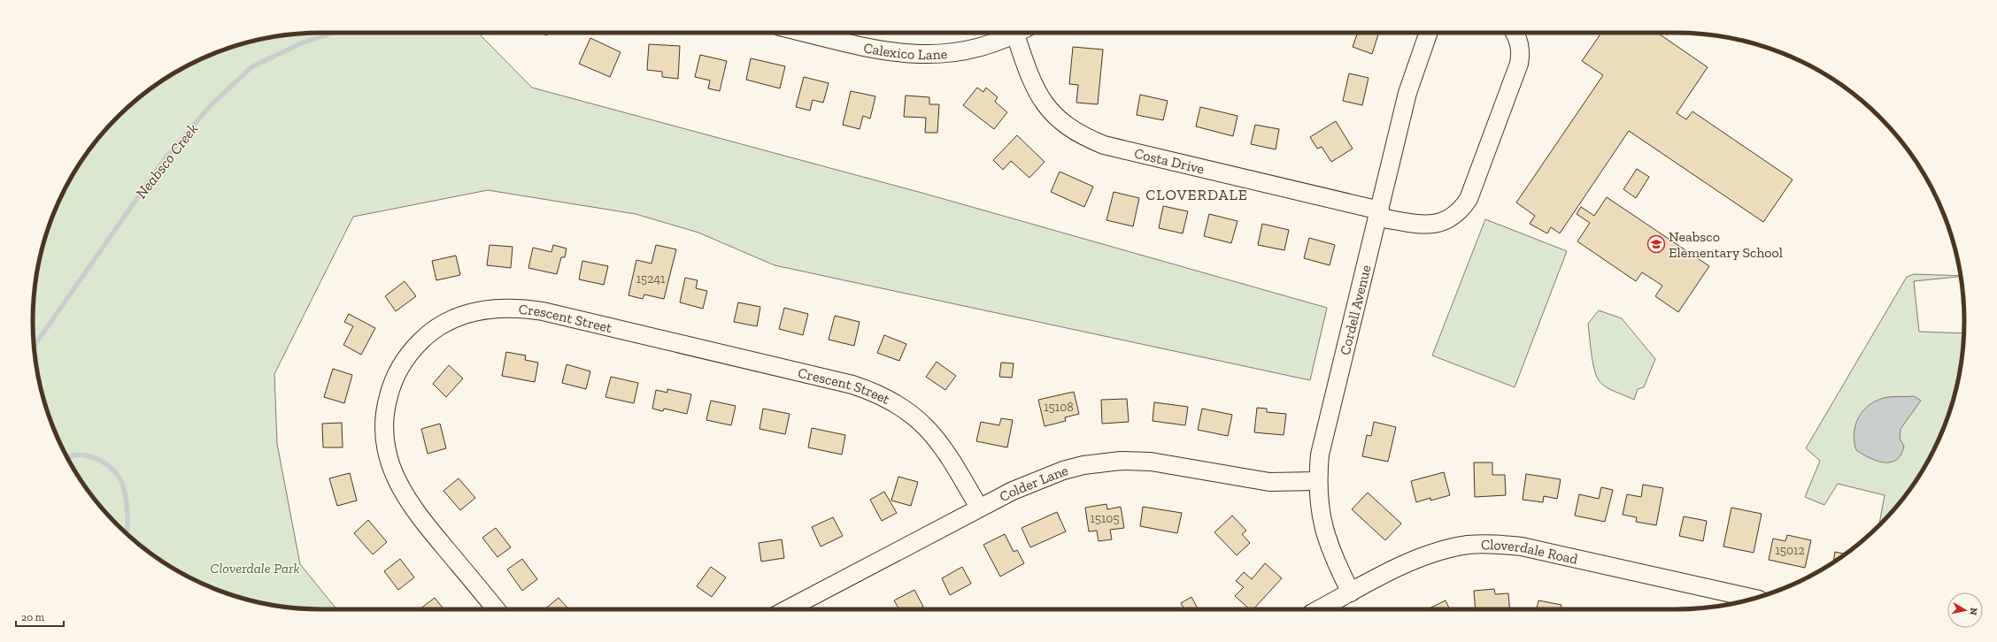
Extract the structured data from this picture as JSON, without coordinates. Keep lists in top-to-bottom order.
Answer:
{
  "streets": {
    "street": [
      "Calexico Lane",
      "Costa Drive",
      "Cordell Avenue",
      "Crescent Street",
      "Colder Lane",
      "Cloverdale Road"
    ]
  },
  "crossings": [
    ["Costa Drive", "Cordell Avenue"],
    ["Cordell Avenue", "Colder Lane"],
    ["Cordell Avenue", "Cloverdale Road"],
    ["Crescent Street", "Colder Lane"]
  ],
  "districts": ["CLOVERDALE"],
  "water": ["Neabsco Creek"],
  "parks": ["Cloverdale Park"],
  "places": {
    "school or university": ["Neabsco Elementary School"]
  },
  "house_numbers": [
    "15241",
    "15108",
    "15105",
    "15012"
  ],
  "scale_bar": "20 m",
  "north": "right"
}
